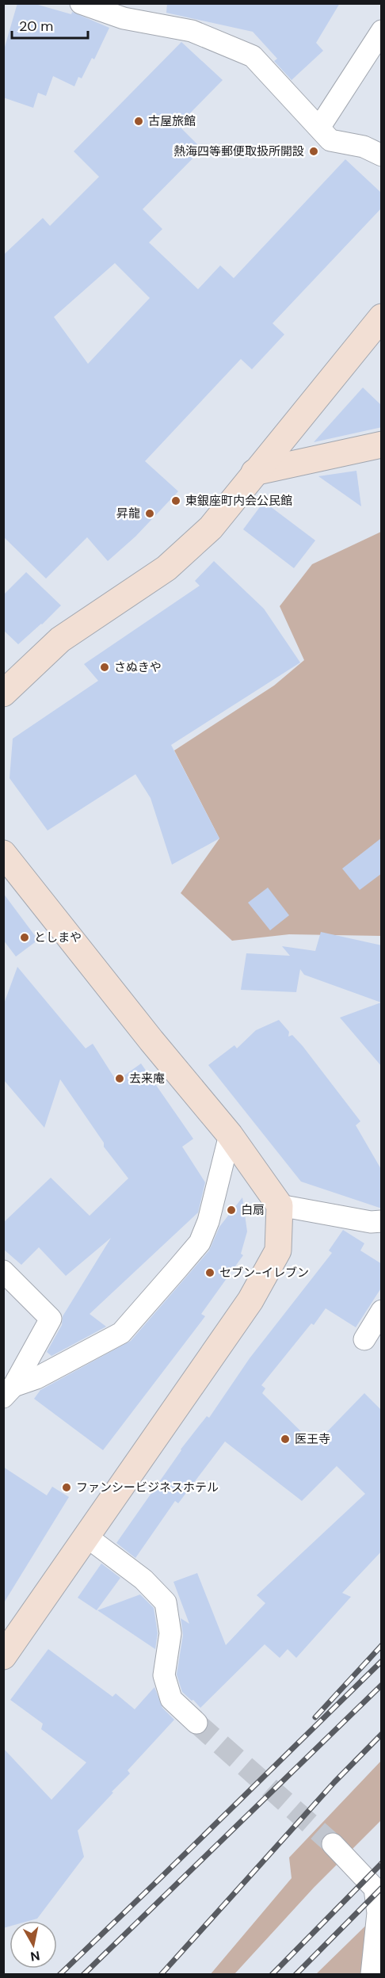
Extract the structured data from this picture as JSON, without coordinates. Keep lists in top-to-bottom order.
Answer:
{
  "places": [
    "古屋旅館",
    "熱海四等郵便取扱所開設",
    "東銀座町内会公民館",
    "昇龍",
    "さぬきや",
    "としまや",
    "去来庵",
    "白扇",
    "セブン-イレブン",
    "医王寺",
    "ファンシービジネスホテル"
  ],
  "scale_bar": "20 m",
  "north": "bottom"
}
